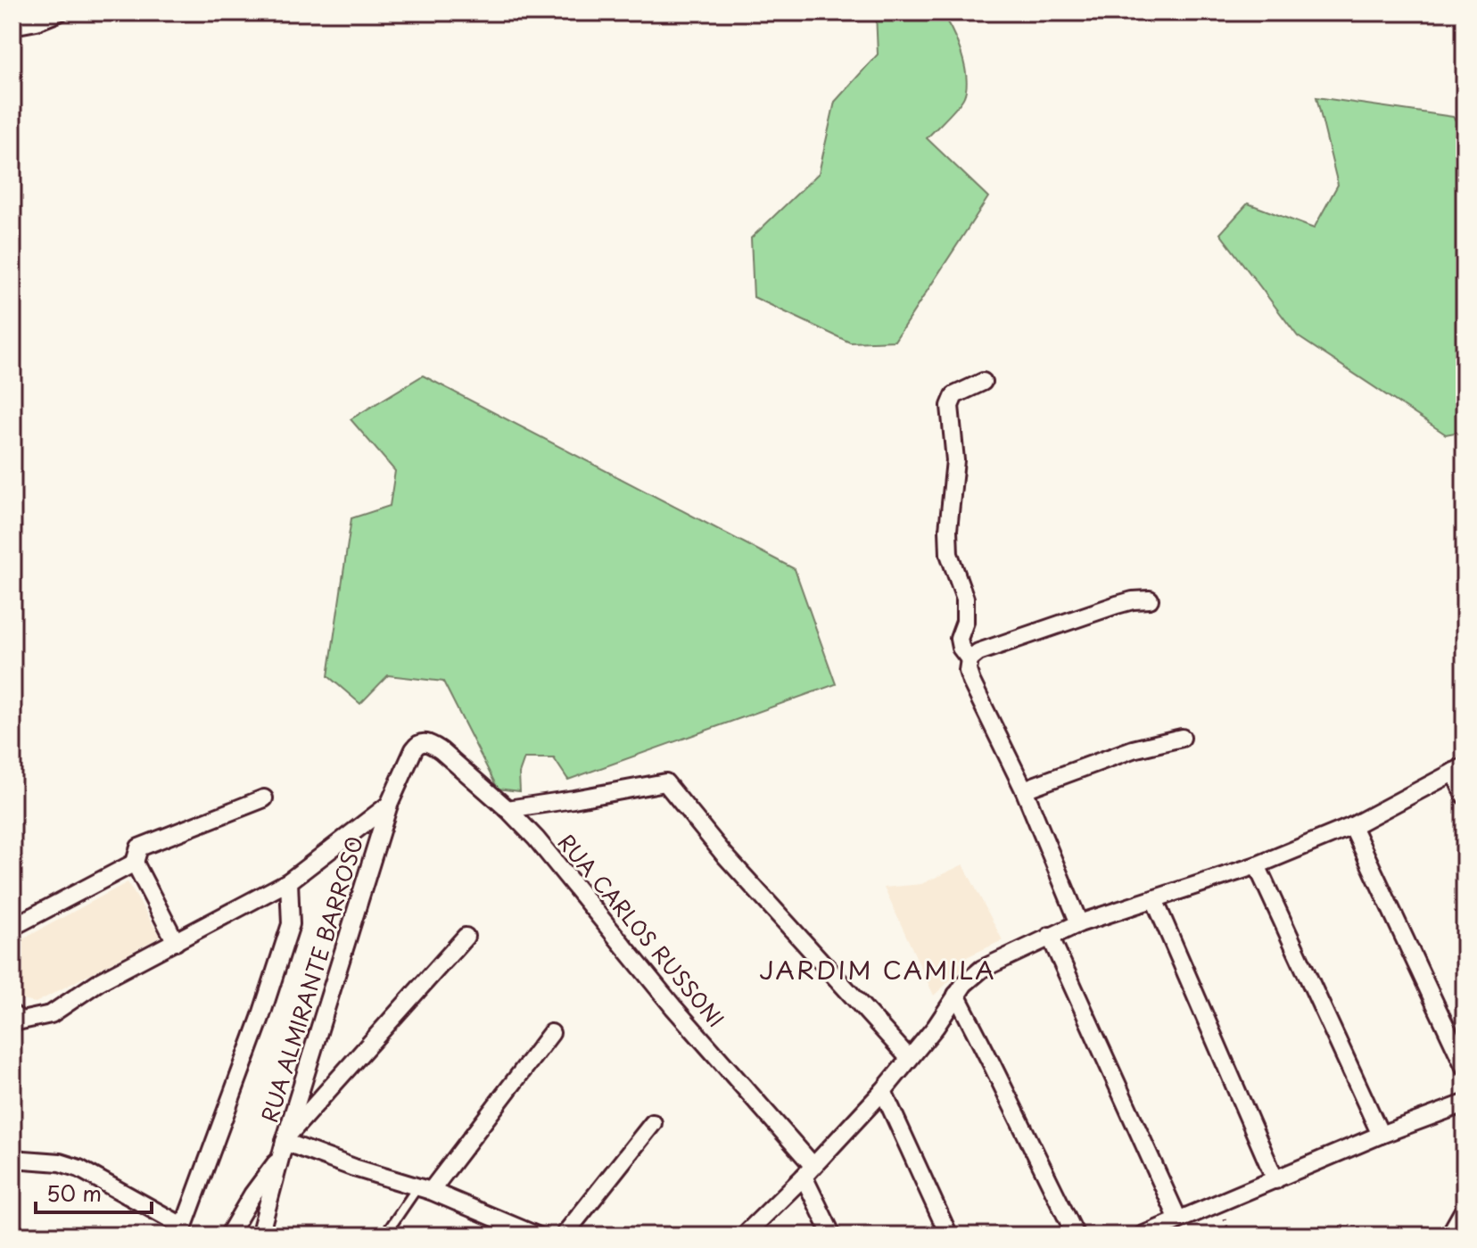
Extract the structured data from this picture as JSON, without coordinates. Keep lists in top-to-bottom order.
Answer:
{
  "streets": {
    "street": ["RUA CARLOS RUSSONI", "RUA ALMIRANTE BARROSO"]
  },
  "crossings": [
    ["RUA CARLOS RUSSONI", "RUA ALMIRANTE BARROSO"]
  ],
  "districts": ["JARDIM CAMILA"],
  "scale_bar": "50 m"
}
